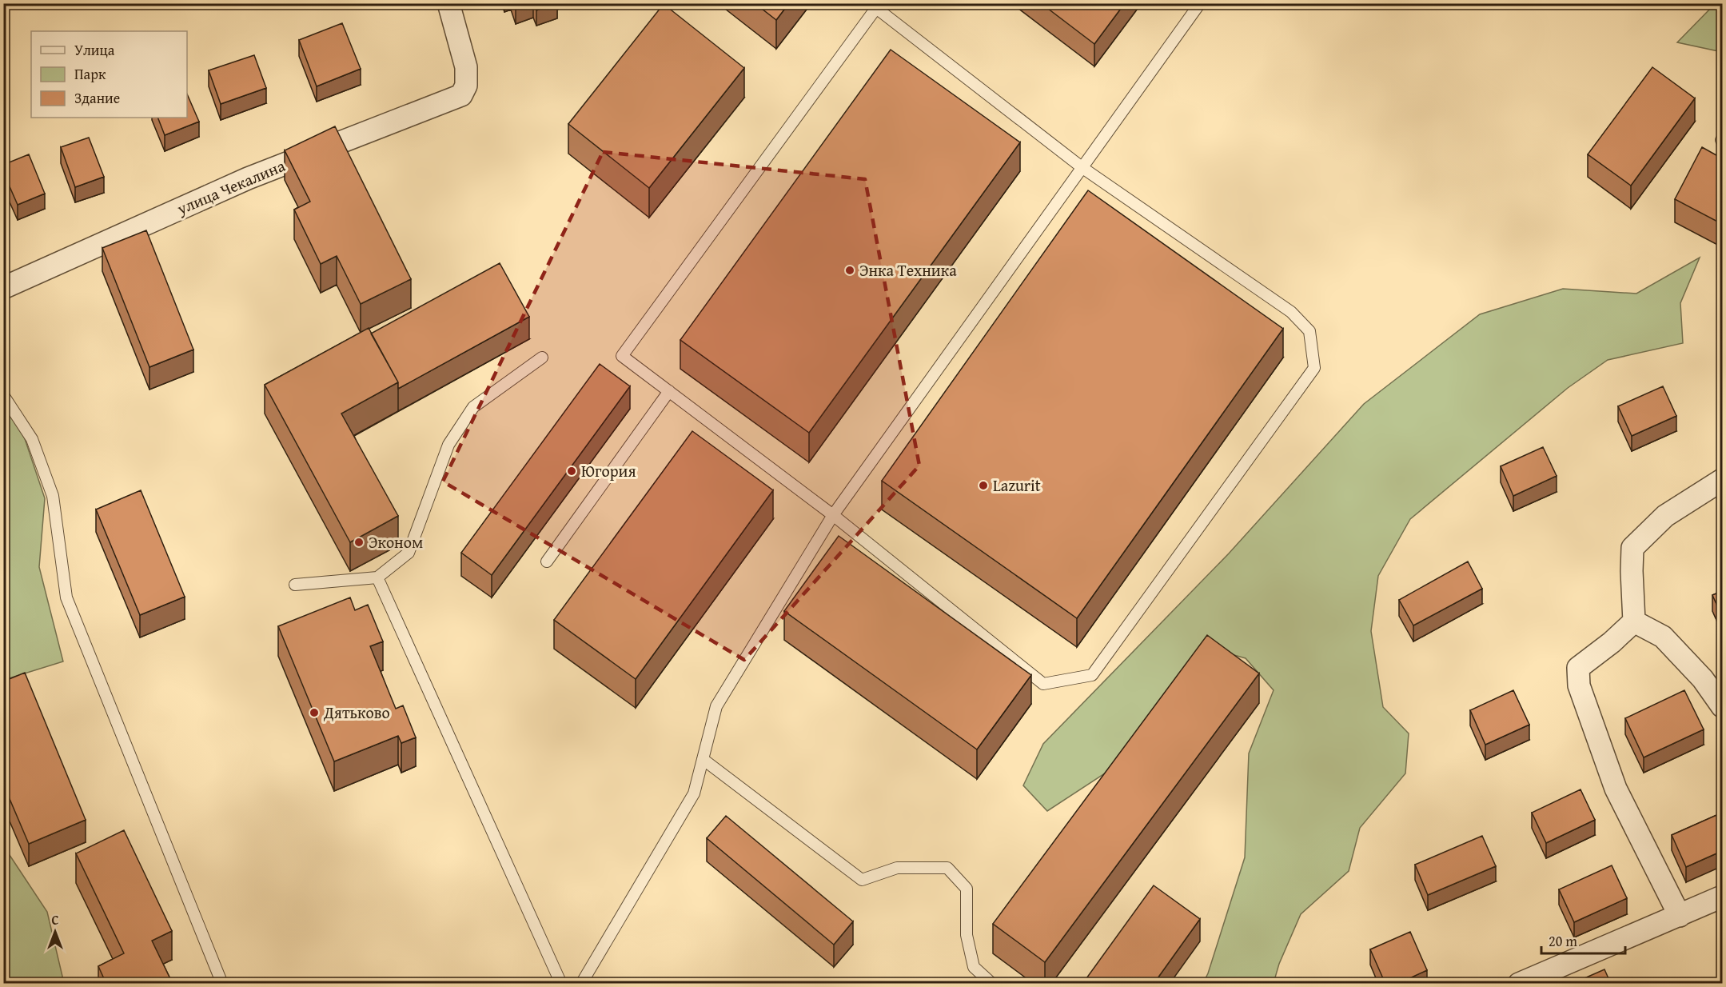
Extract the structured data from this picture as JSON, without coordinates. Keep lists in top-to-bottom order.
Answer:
{
  "streets": {
    "street": ["улица Чекалина"]
  },
  "places": [
    "Энка Техника",
    "Югория",
    "Lazurit",
    "Эконом",
    "Дятьково"
  ],
  "legend": ["Улица", "Парк", "Здание"],
  "scale_bar": "20 m",
  "north": "top"
}
